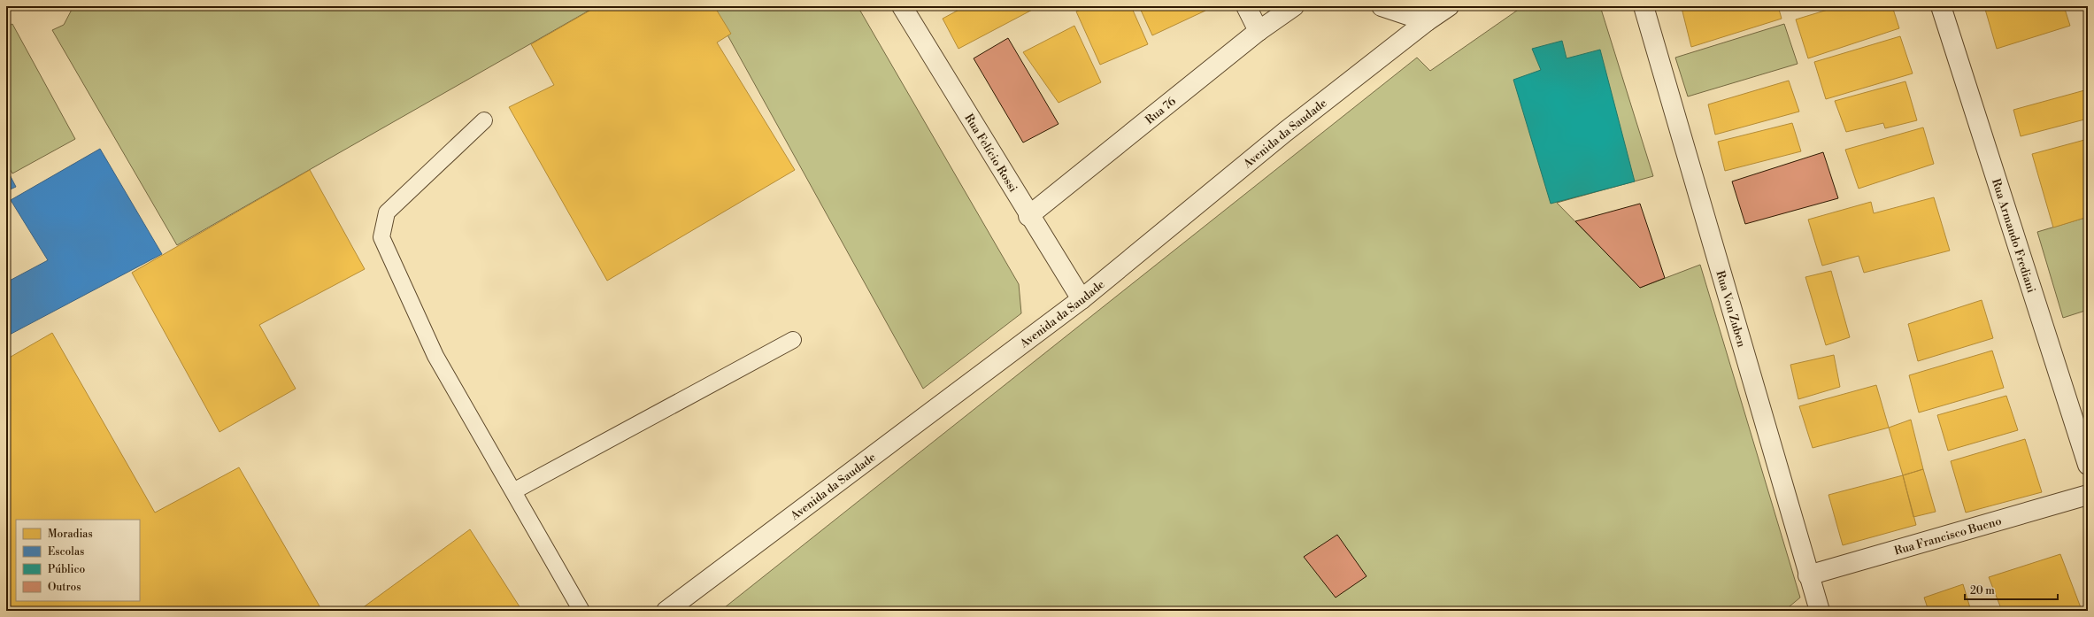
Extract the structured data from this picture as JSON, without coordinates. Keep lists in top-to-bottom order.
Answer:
{
  "streets": {
    "street": [
      "Rua 76",
      "Avenida da Saudade",
      "Rua Felício Rossi",
      "Rua Armando Frediani",
      "Rua Von Zuben",
      "Rua Francisco Bueno"
    ]
  },
  "crossings": [
    ["Rua 76", "Rua Felício Rossi"],
    ["Avenida da Saudade", "Rua Felício Rossi"],
    ["Rua Von Zuben", "Rua Francisco Bueno"]
  ],
  "legend": [
    "Moradias",
    "Escolas",
    "Público",
    "Outros"
  ],
  "scale_bar": "20 m"
}
